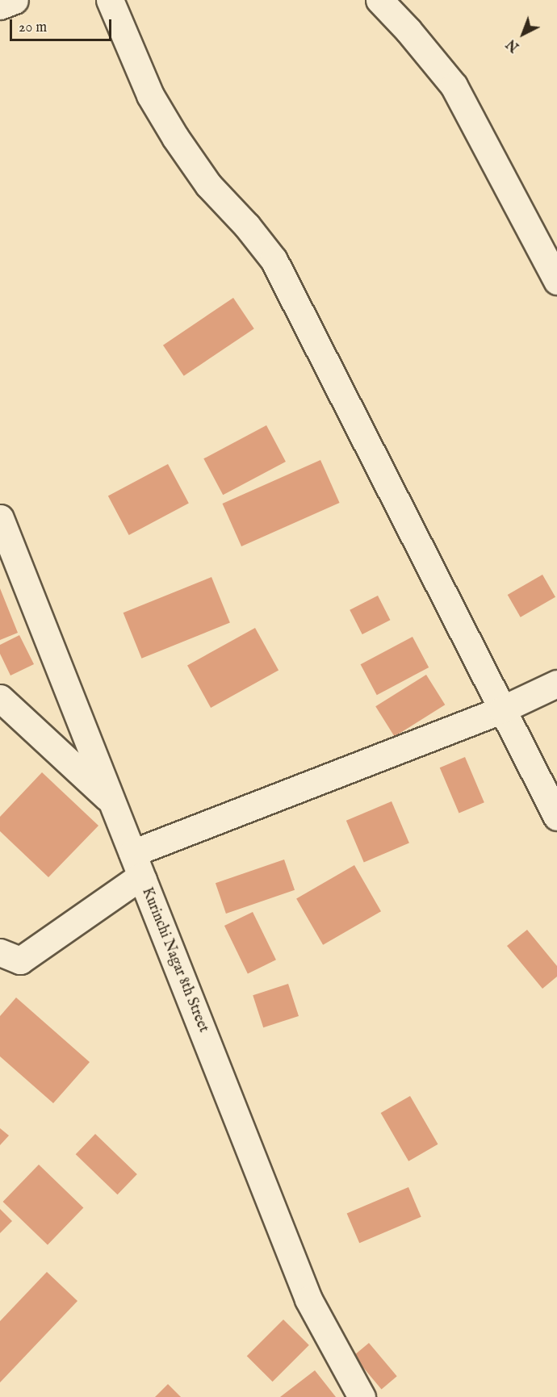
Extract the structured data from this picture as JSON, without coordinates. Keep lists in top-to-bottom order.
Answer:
{
  "streets": {
    "street": ["Kurinchi Nagar 8th Street"]
  },
  "scale_bar": "20 m",
  "north": "bottom left"
}
